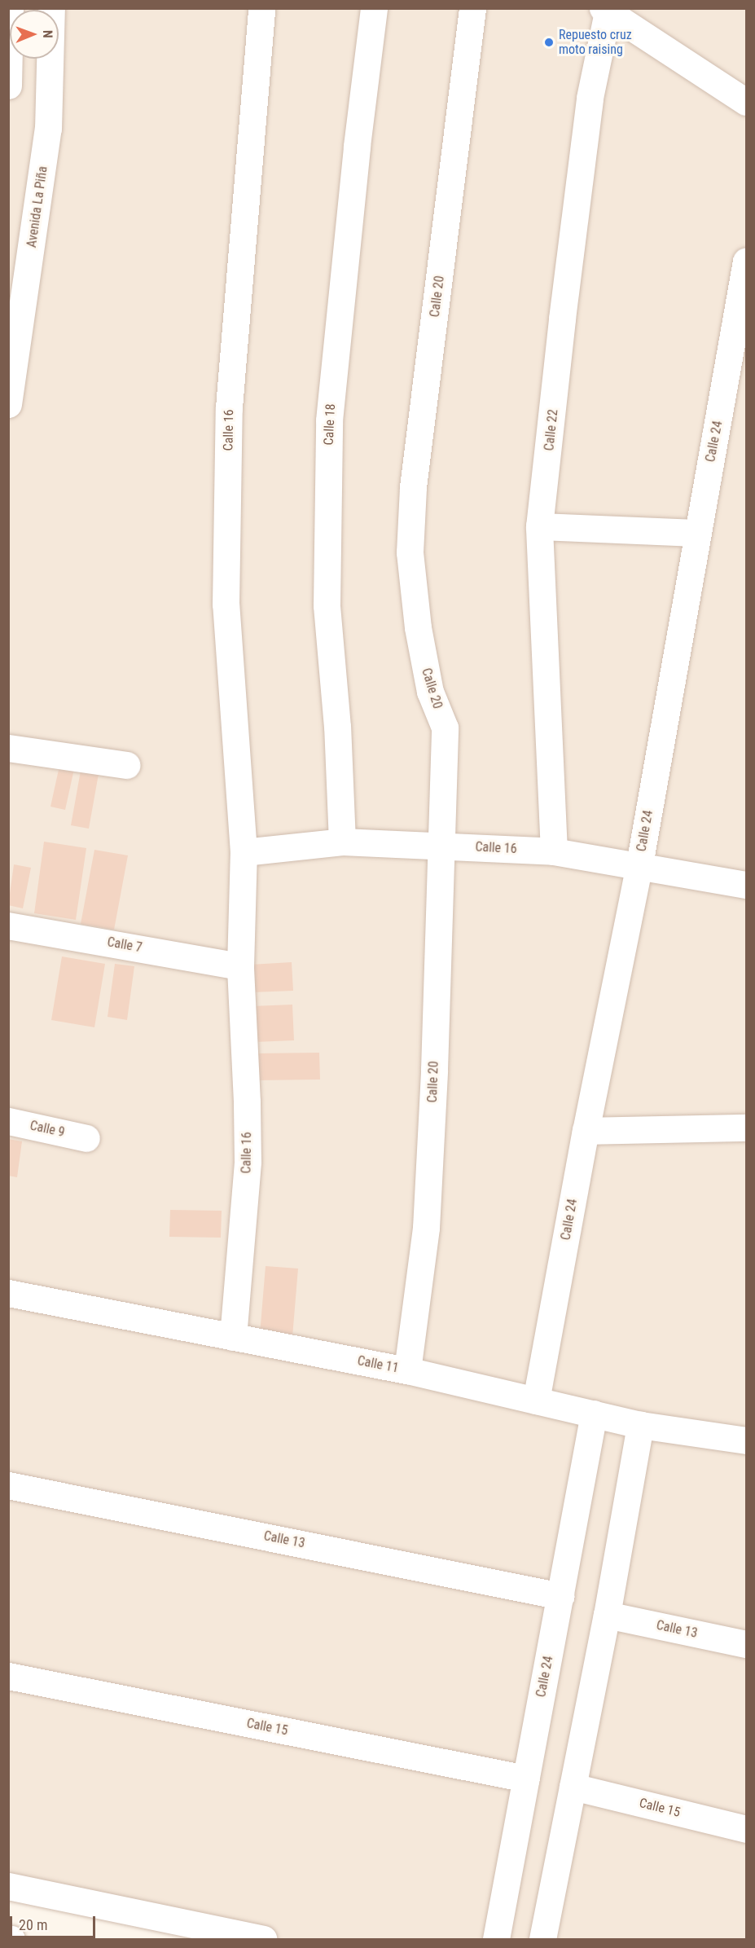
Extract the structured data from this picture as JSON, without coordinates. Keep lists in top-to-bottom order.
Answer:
{
  "streets": {
    "street": [
      "Avenida La Piña",
      "Calle 20",
      "Calle 18",
      "Calle 16",
      "Calle 22",
      "Calle 24",
      "Calle 7",
      "Calle 9",
      "Calle 11",
      "Calle 13",
      "Calle 15"
    ]
  },
  "crossings": [
    ["Calle 20", "Calle 16"],
    ["Calle 20", "Calle 11"],
    ["Calle 18", "Calle 16"],
    ["Calle 16", "Calle 22"],
    ["Calle 16", "Calle 24"],
    ["Calle 16", "Calle 7"],
    ["Calle 16", "Calle 11"],
    ["Calle 24", "Calle 11"],
    ["Calle 24", "Calle 13"],
    ["Calle 24", "Calle 15"]
  ],
  "places": ["Repuesto cruz moto raising"],
  "scale_bar": "20 m",
  "north": "right"
}
